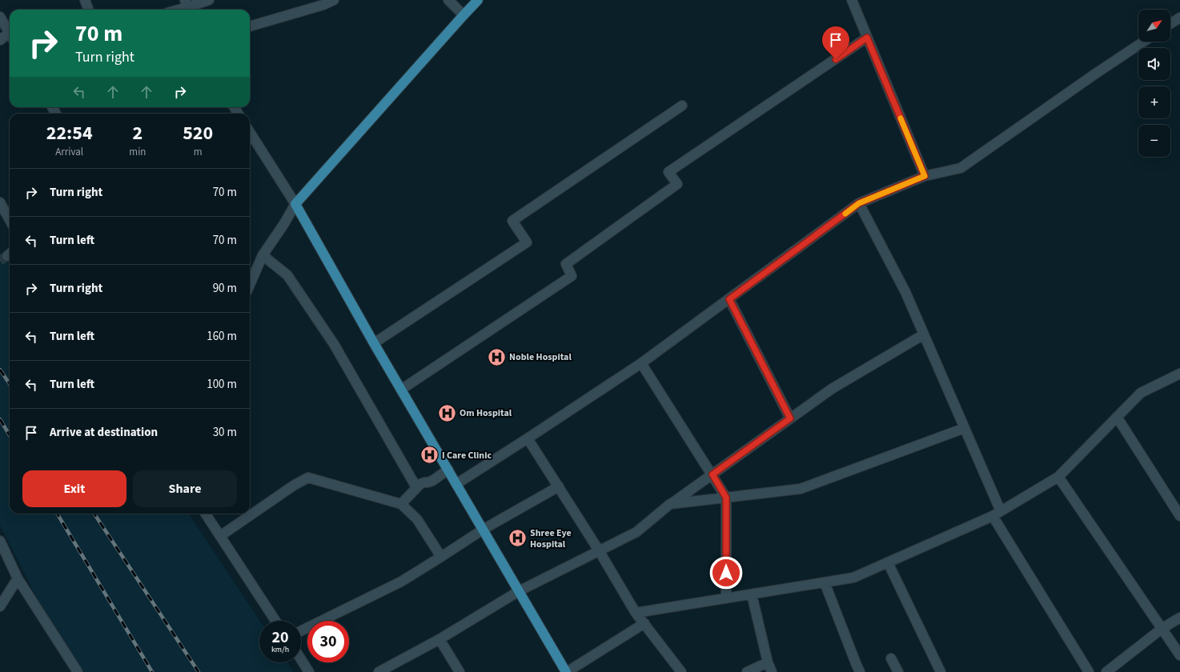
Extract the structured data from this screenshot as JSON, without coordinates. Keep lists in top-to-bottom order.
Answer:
{
  "places": {
    "hospital": [
      "Noble Hospital",
      "Om Hospital",
      "I Care Clinic",
      "Shree Eye Hospital"
    ]
  },
  "north": "top right",
  "page": {
    "map_buttons": ["+", "−"],
    "turn": ["70 m", "Turn right"],
    "eta": [
      "22:54",
      "Arrival",
      "2",
      "min",
      "520",
      "m"
    ],
    "list": [
      {
        "name": "Turn right",
        "value": "70 m"
      },
      {
        "name": "Turn left",
        "value": "70 m"
      },
      {
        "name": "Turn right",
        "value": "90 m"
      },
      {
        "name": "Turn left",
        "value": "160 m"
      },
      {
        "name": "Turn left",
        "value": "100 m"
      },
      {
        "name": "Arrive at destination",
        "value": "30 m"
      }
    ],
    "buttons": ["Exit", "Share"],
    "speed": "20 km/h",
    "limit": "30"
  }
}
